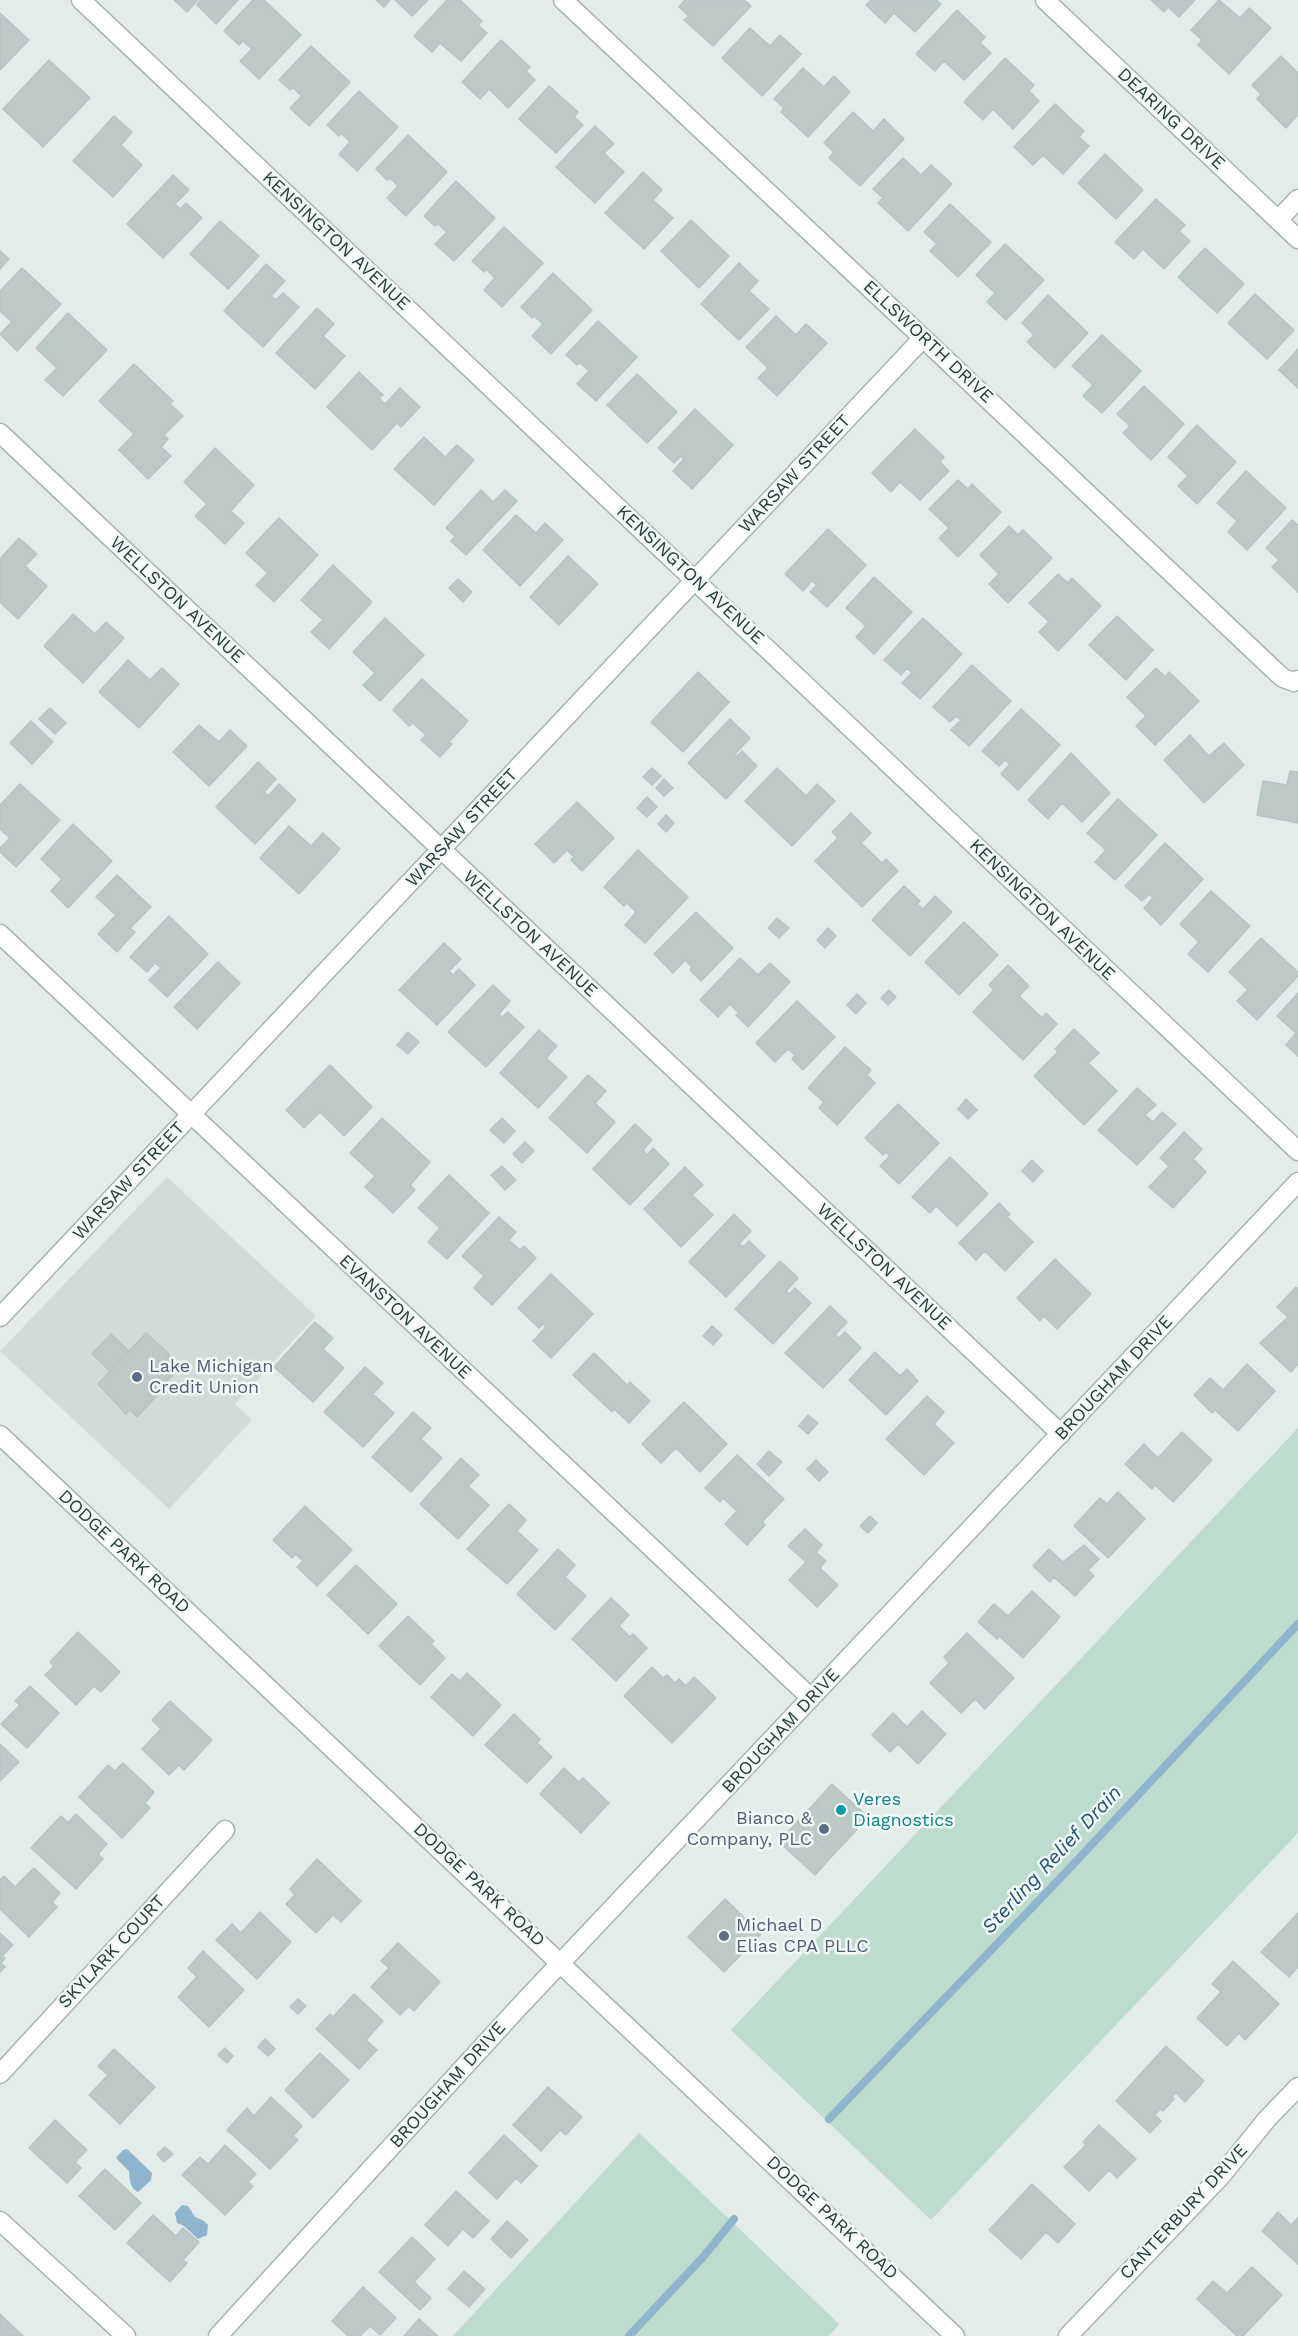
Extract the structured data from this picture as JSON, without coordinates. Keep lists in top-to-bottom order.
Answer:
{
  "streets": {
    "street": [
      "DEARING DRIVE",
      "KENSINGTON AVENUE",
      "ELLSWORTH DRIVE",
      "WARSAW STREET",
      "WELLSTON AVENUE",
      "EVANSTON AVENUE",
      "BROUGHAM DRIVE",
      "DODGE PARK ROAD",
      "SKYLARK COURT",
      "CANTERBURY DRIVE"
    ]
  },
  "crossings": [
    ["KENSINGTON AVENUE", "WARSAW STREET"],
    ["ELLSWORTH DRIVE", "WARSAW STREET"],
    ["WARSAW STREET", "WELLSTON AVENUE"],
    ["WARSAW STREET", "EVANSTON AVENUE"],
    ["WELLSTON AVENUE", "BROUGHAM DRIVE"],
    ["EVANSTON AVENUE", "BROUGHAM DRIVE"],
    ["BROUGHAM DRIVE", "DODGE PARK ROAD"]
  ],
  "water": ["Sterling Relief Drain"],
  "places": [
    "Lake Michigan Credit Union",
    "Veres Diagnostics",
    "Bianco & Company, PLC",
    "Michael D Elias CPA PLLC"
  ]
}
